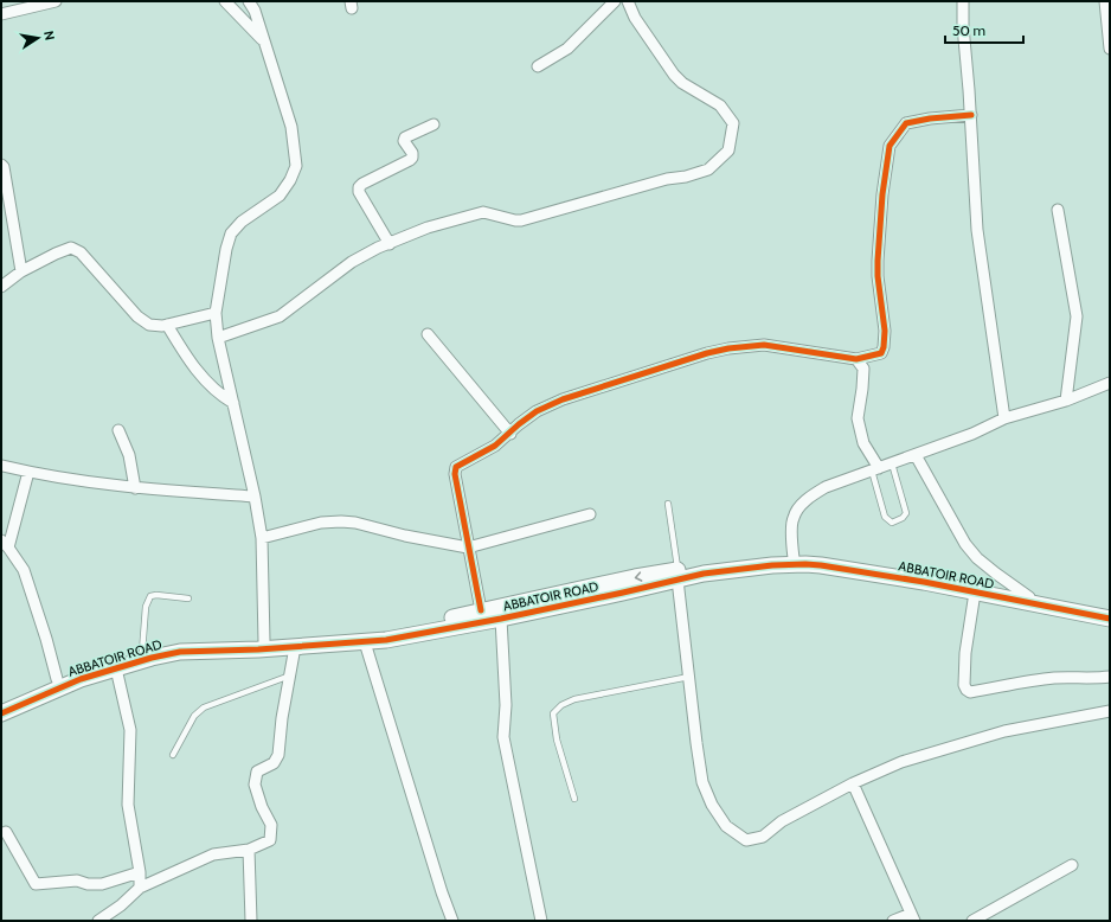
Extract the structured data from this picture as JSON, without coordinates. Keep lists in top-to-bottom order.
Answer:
{
  "streets": {
    "street": ["ABBATOIR ROAD"]
  },
  "scale_bar": "50 m",
  "north": "right"
}
